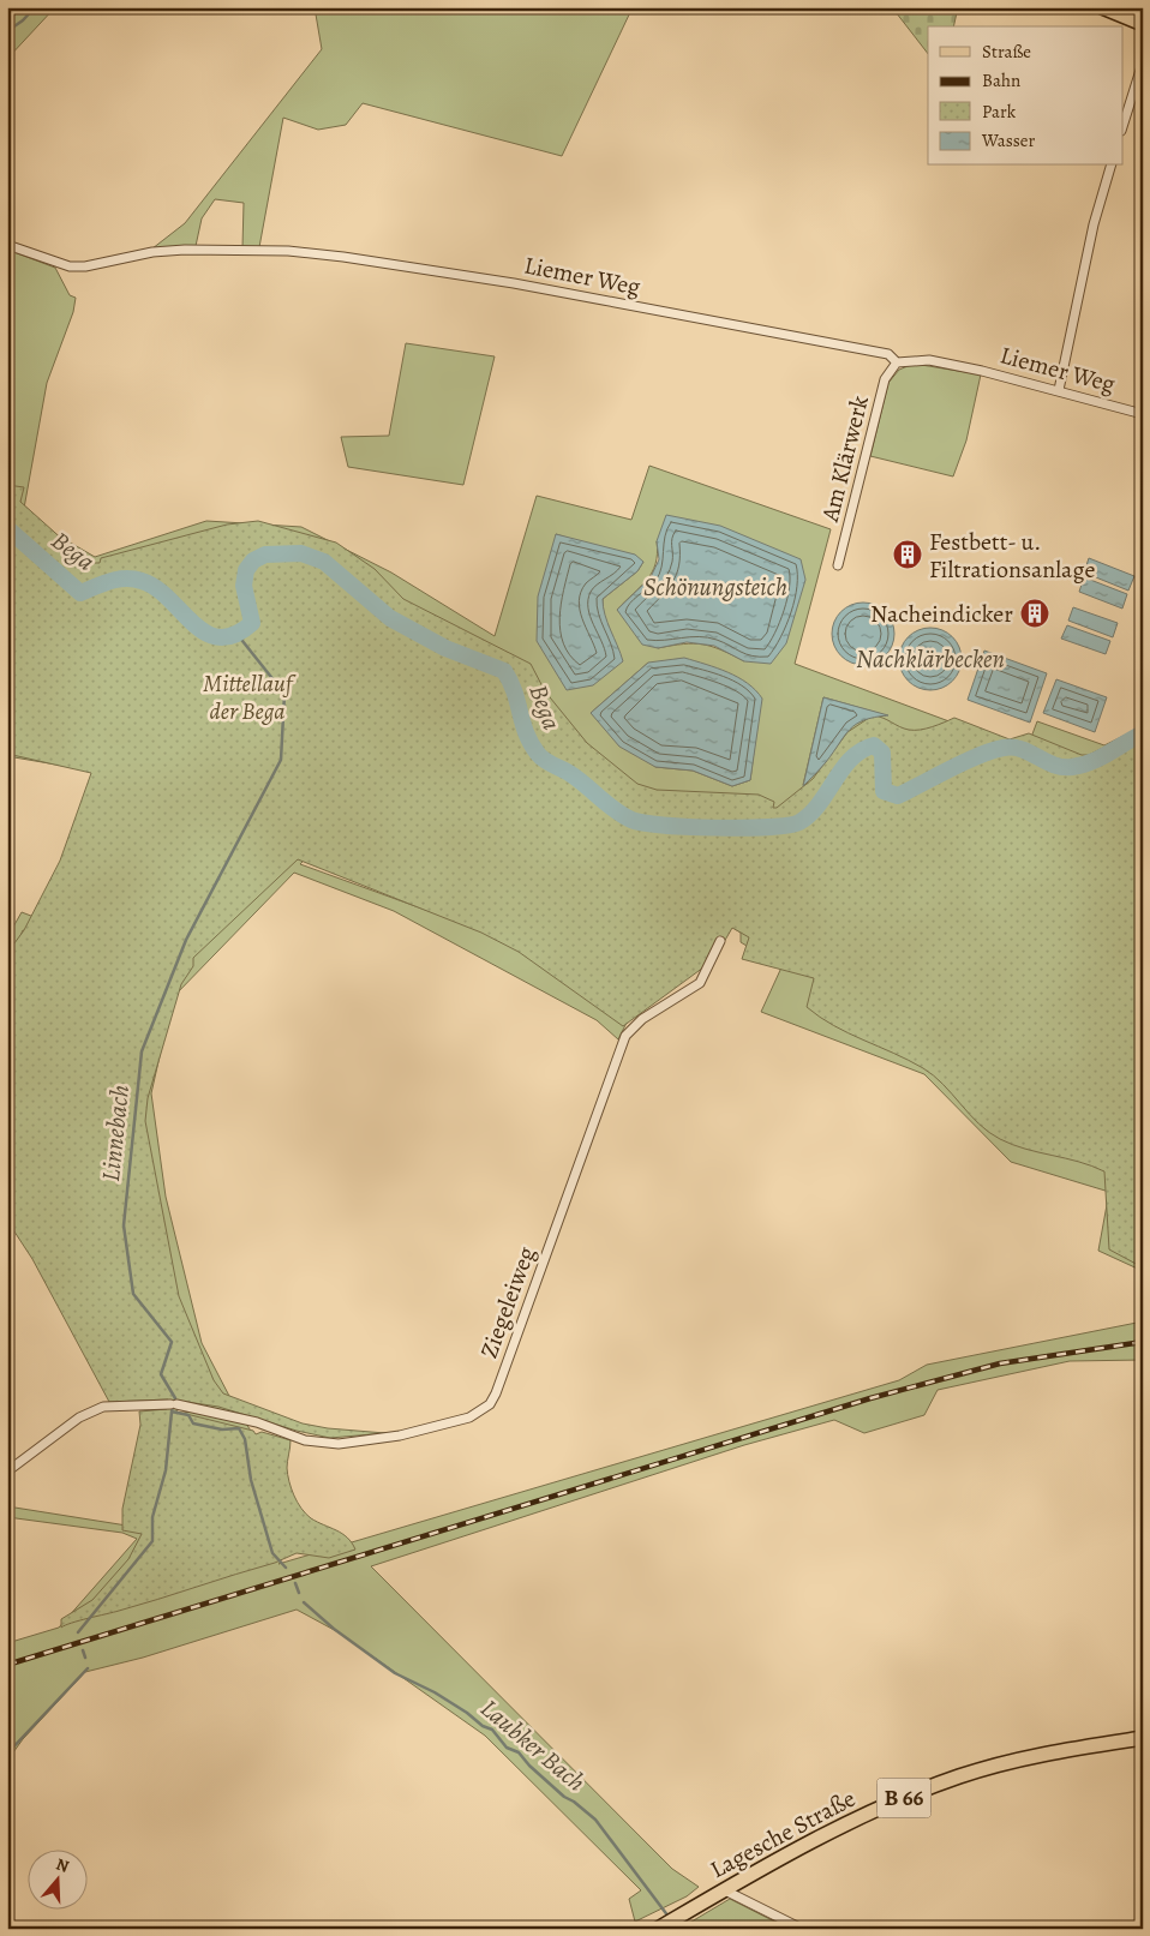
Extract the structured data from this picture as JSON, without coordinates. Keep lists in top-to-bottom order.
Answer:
{
  "streets": {
    "main road": ["B 66", "Lagesche Straße"],
    "street": ["Liemer Weg", "Am Klärwerk", "Ziegeleiweg"]
  },
  "crossings": [
    ["Liemer Weg", "Am Klärwerk"]
  ],
  "water": [
    "Bega",
    "Schönungsteich",
    "Nachklärbecken",
    "Linnebach",
    "Laubker Bach"
  ],
  "parks": ["Mittellauf der Bega"],
  "places": {
    "building": ["Festbett- u. Filtrationsanlage", "Nacheindicker"]
  },
  "legend": [
    "Straße",
    "Bahn",
    "Park",
    "Wasser"
  ],
  "north": "top"
}
